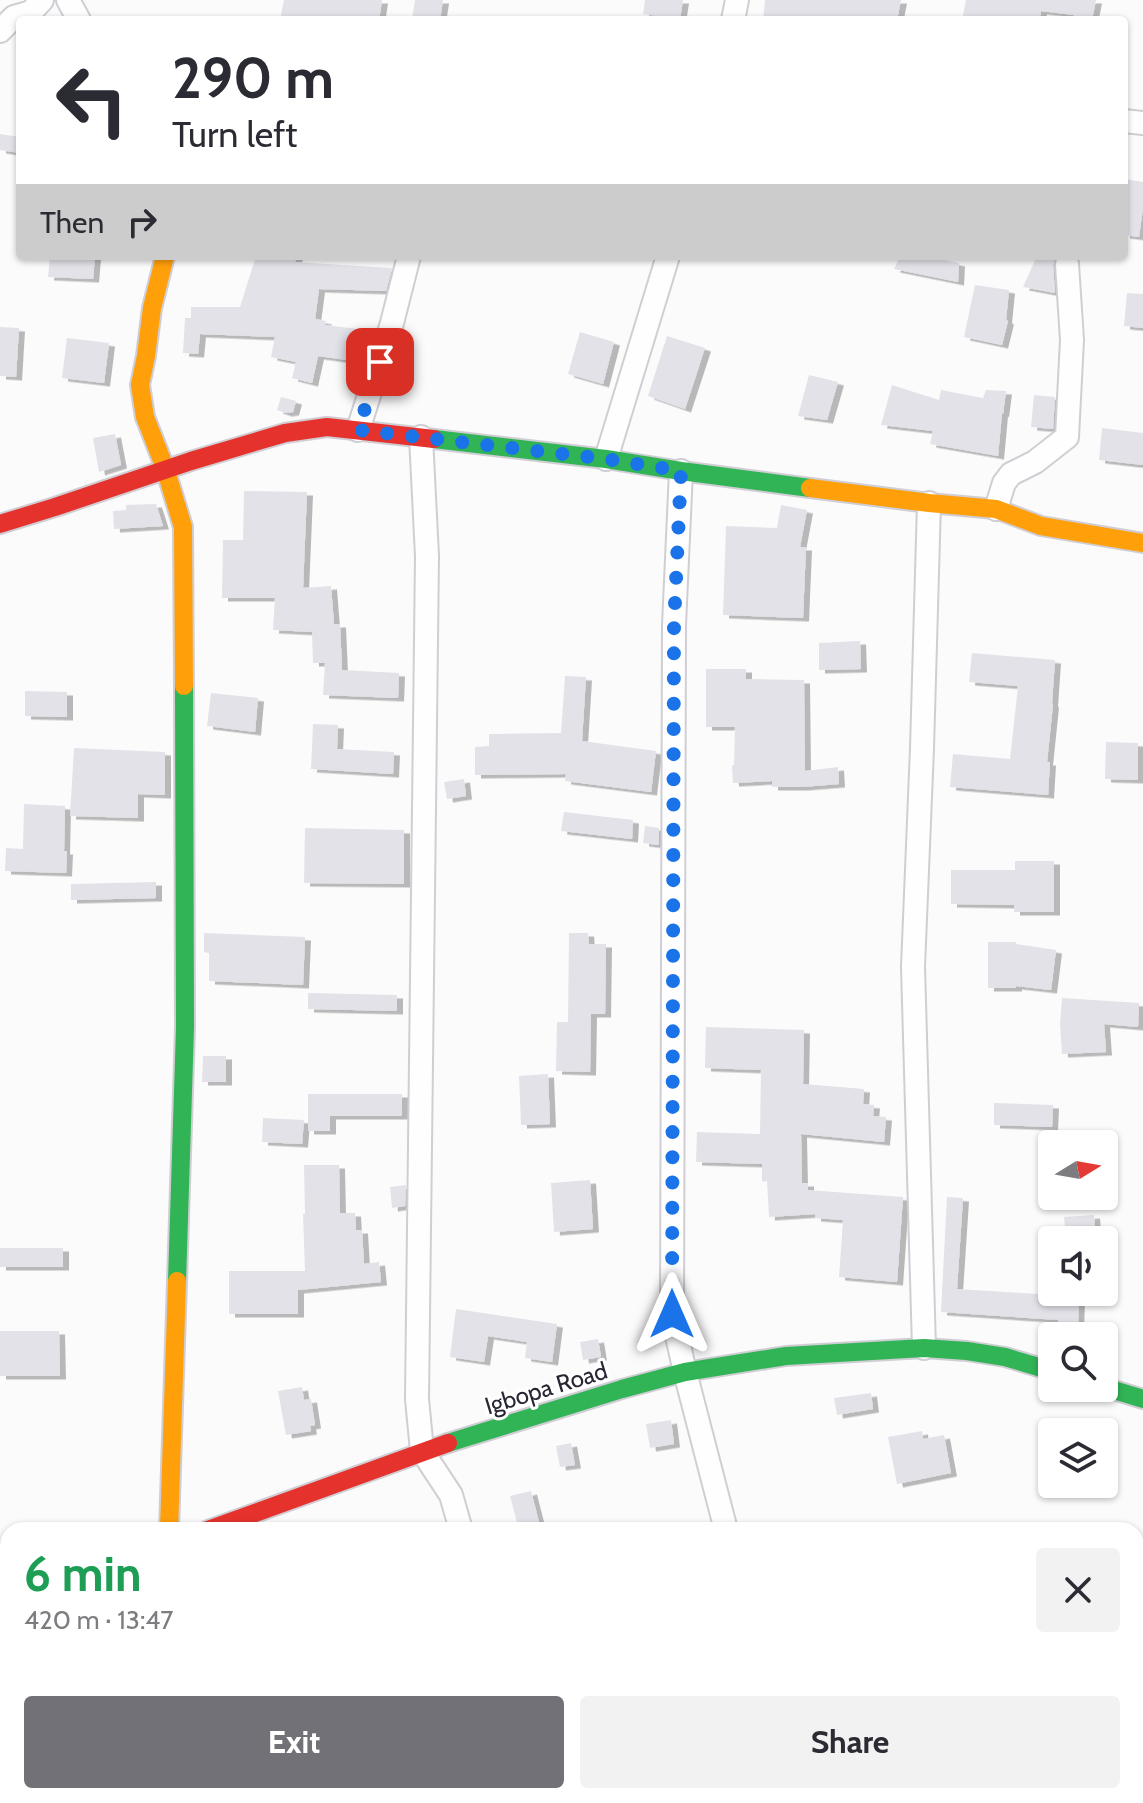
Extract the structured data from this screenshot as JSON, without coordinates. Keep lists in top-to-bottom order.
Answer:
{
  "streets": {
    "street": ["Igbopa Road"]
  },
  "north": "right",
  "page": {
    "turn": ["290 m", "Turn left"],
    "then": "Then",
    "heading": ["6 min", "420 m · 13:47"],
    "buttons": ["Exit", "Share"]
  }
}
